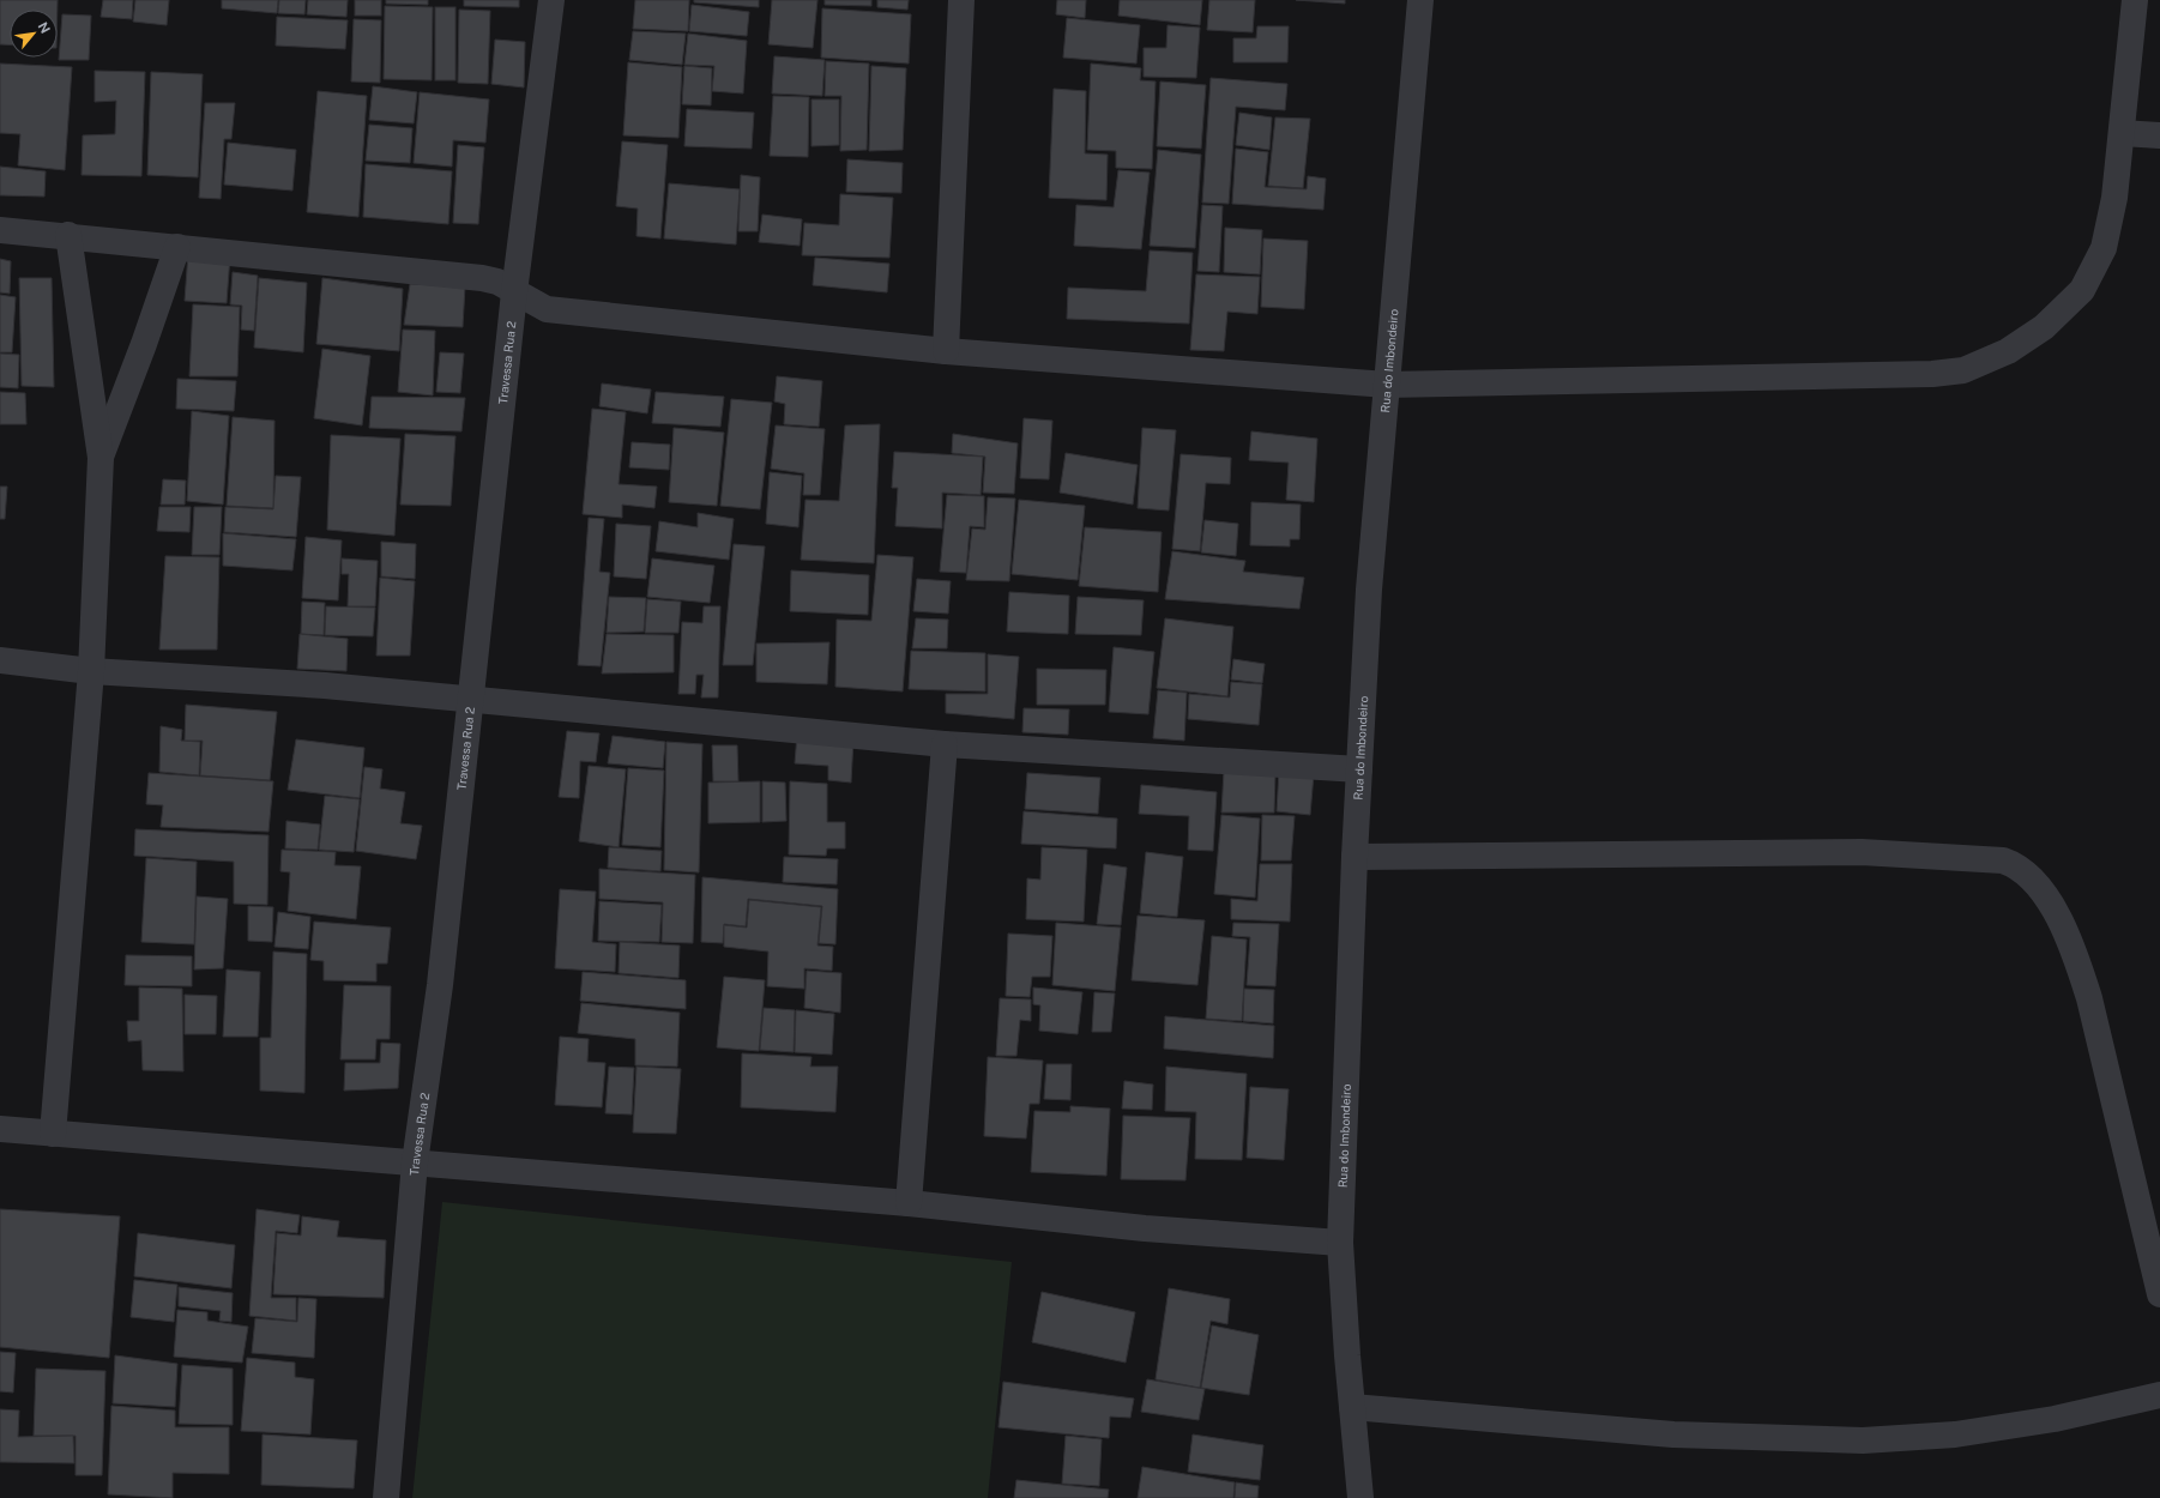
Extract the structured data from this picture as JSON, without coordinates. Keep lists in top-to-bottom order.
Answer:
{
  "streets": {
    "street": ["Rua do Imbondeiro", "Travessa Rua 2"]
  },
  "north": "top right"
}
